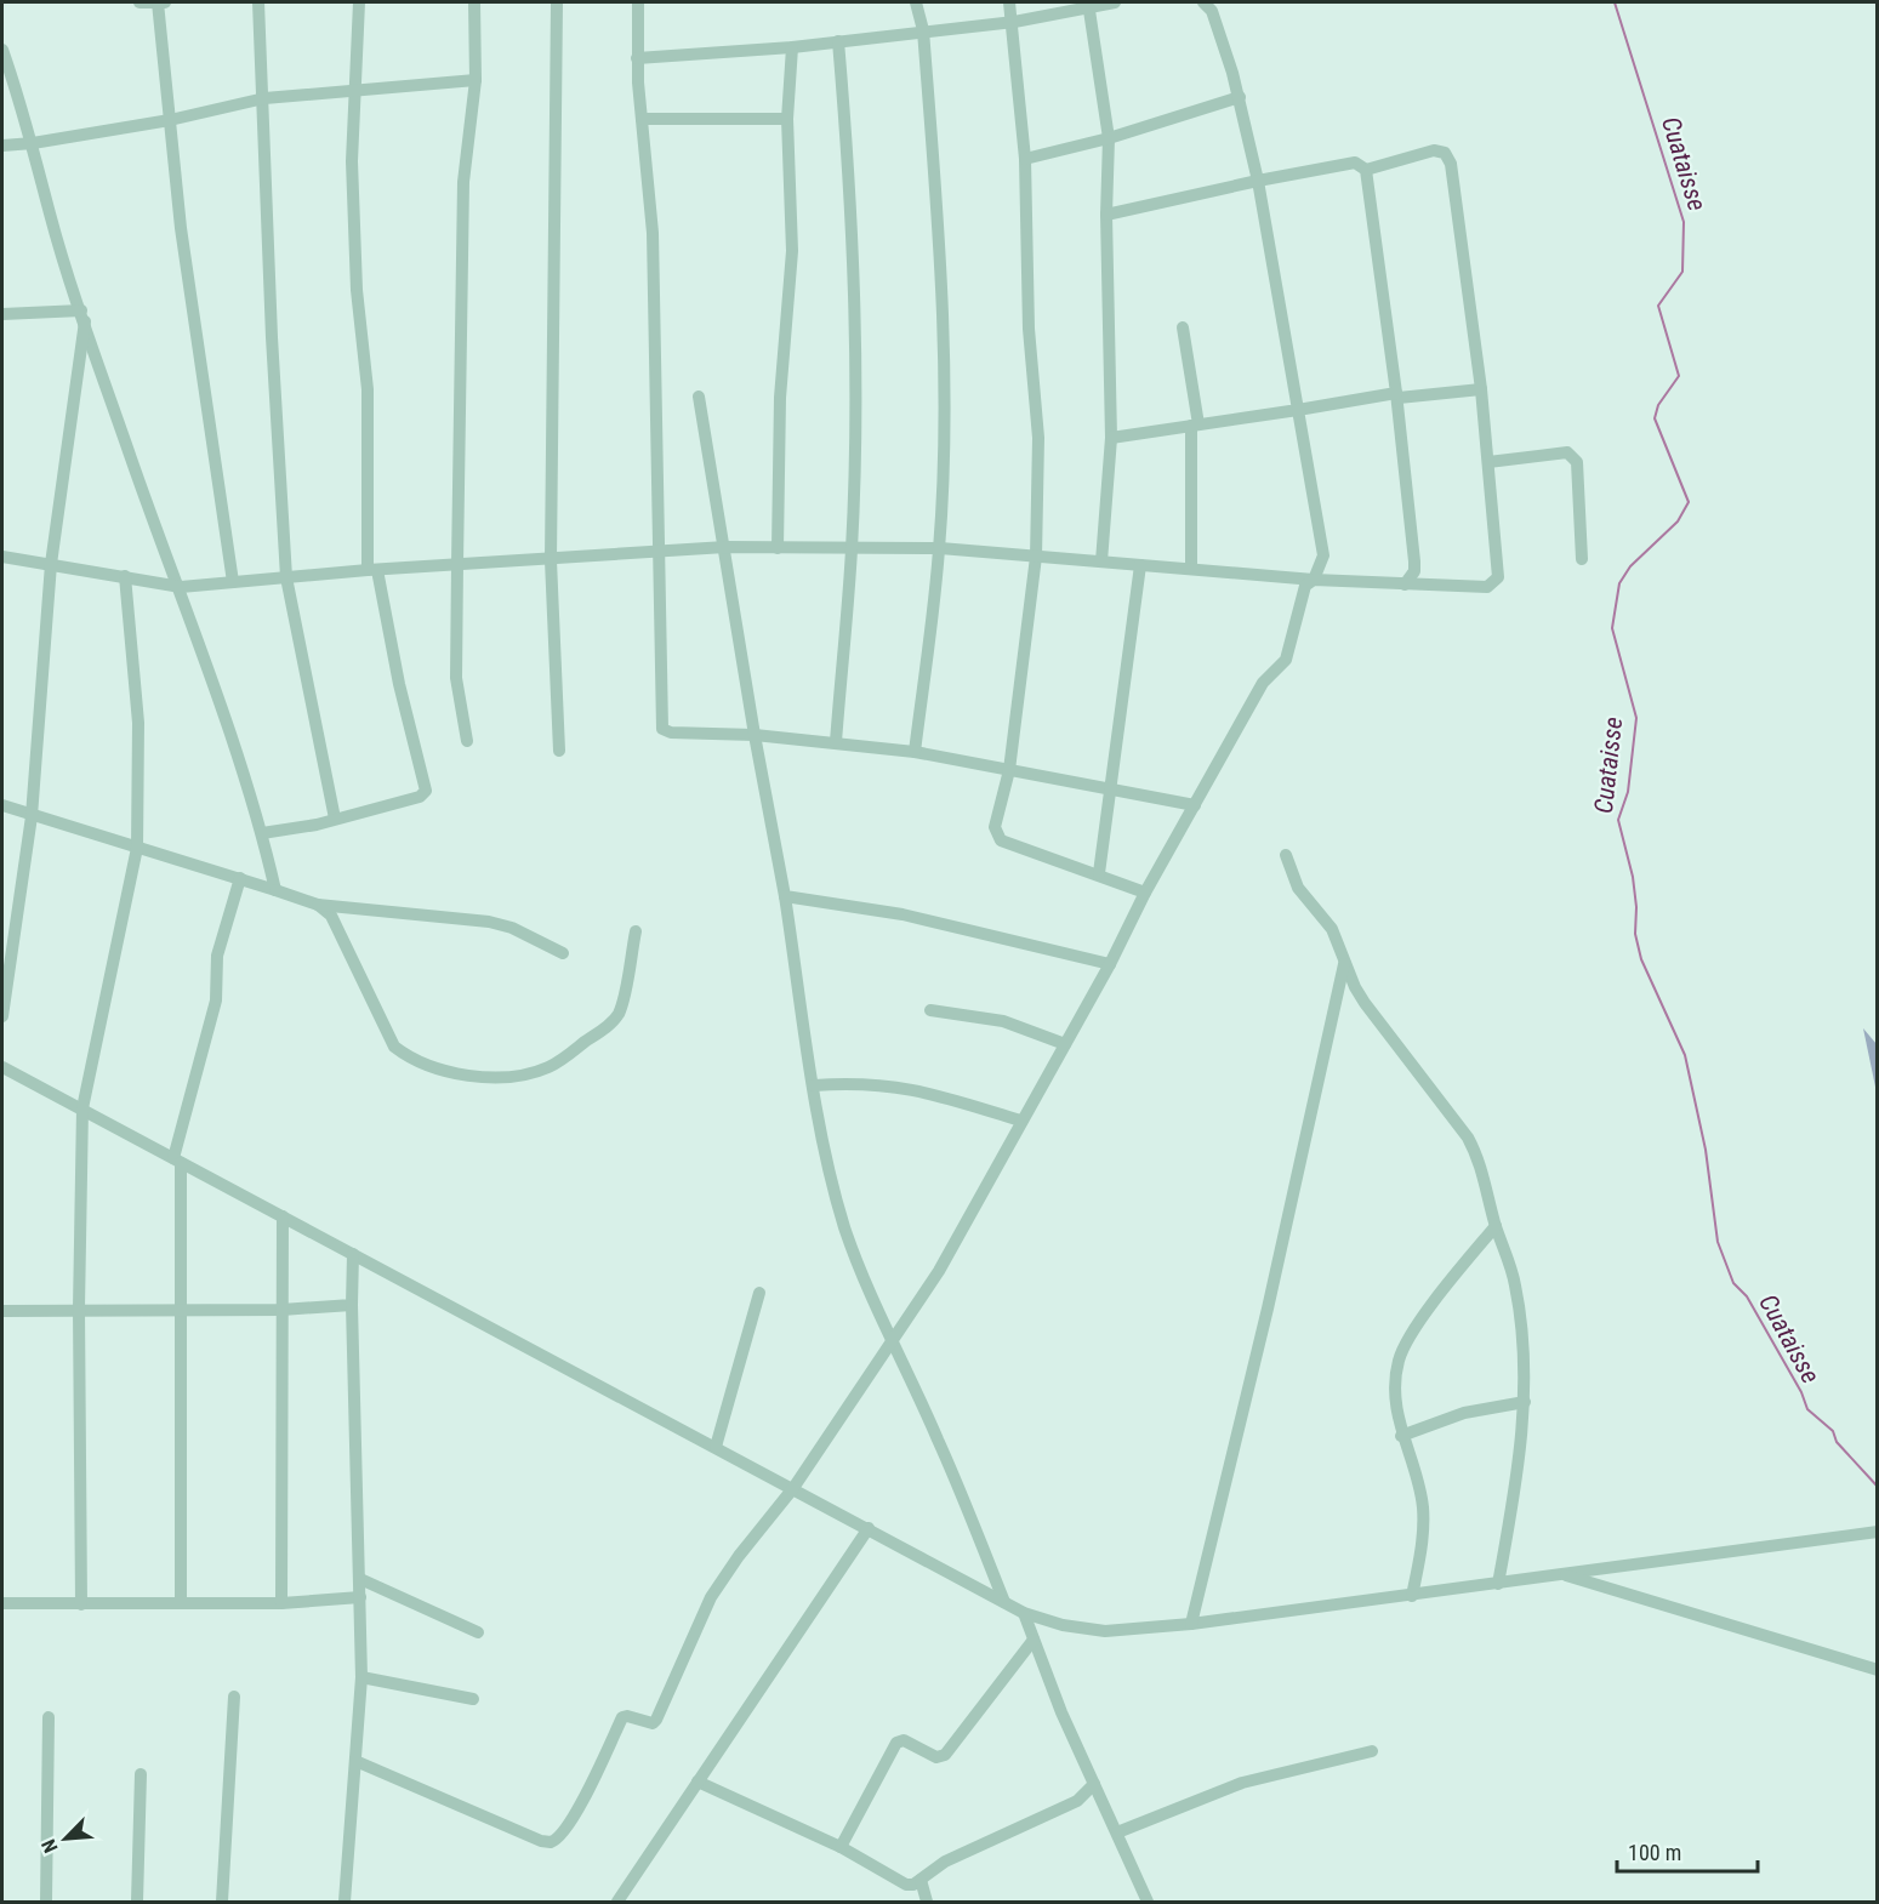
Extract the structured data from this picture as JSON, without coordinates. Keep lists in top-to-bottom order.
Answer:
{
  "water": ["Cuataisse"],
  "scale_bar": "100 m",
  "north": "bottom left"
}
